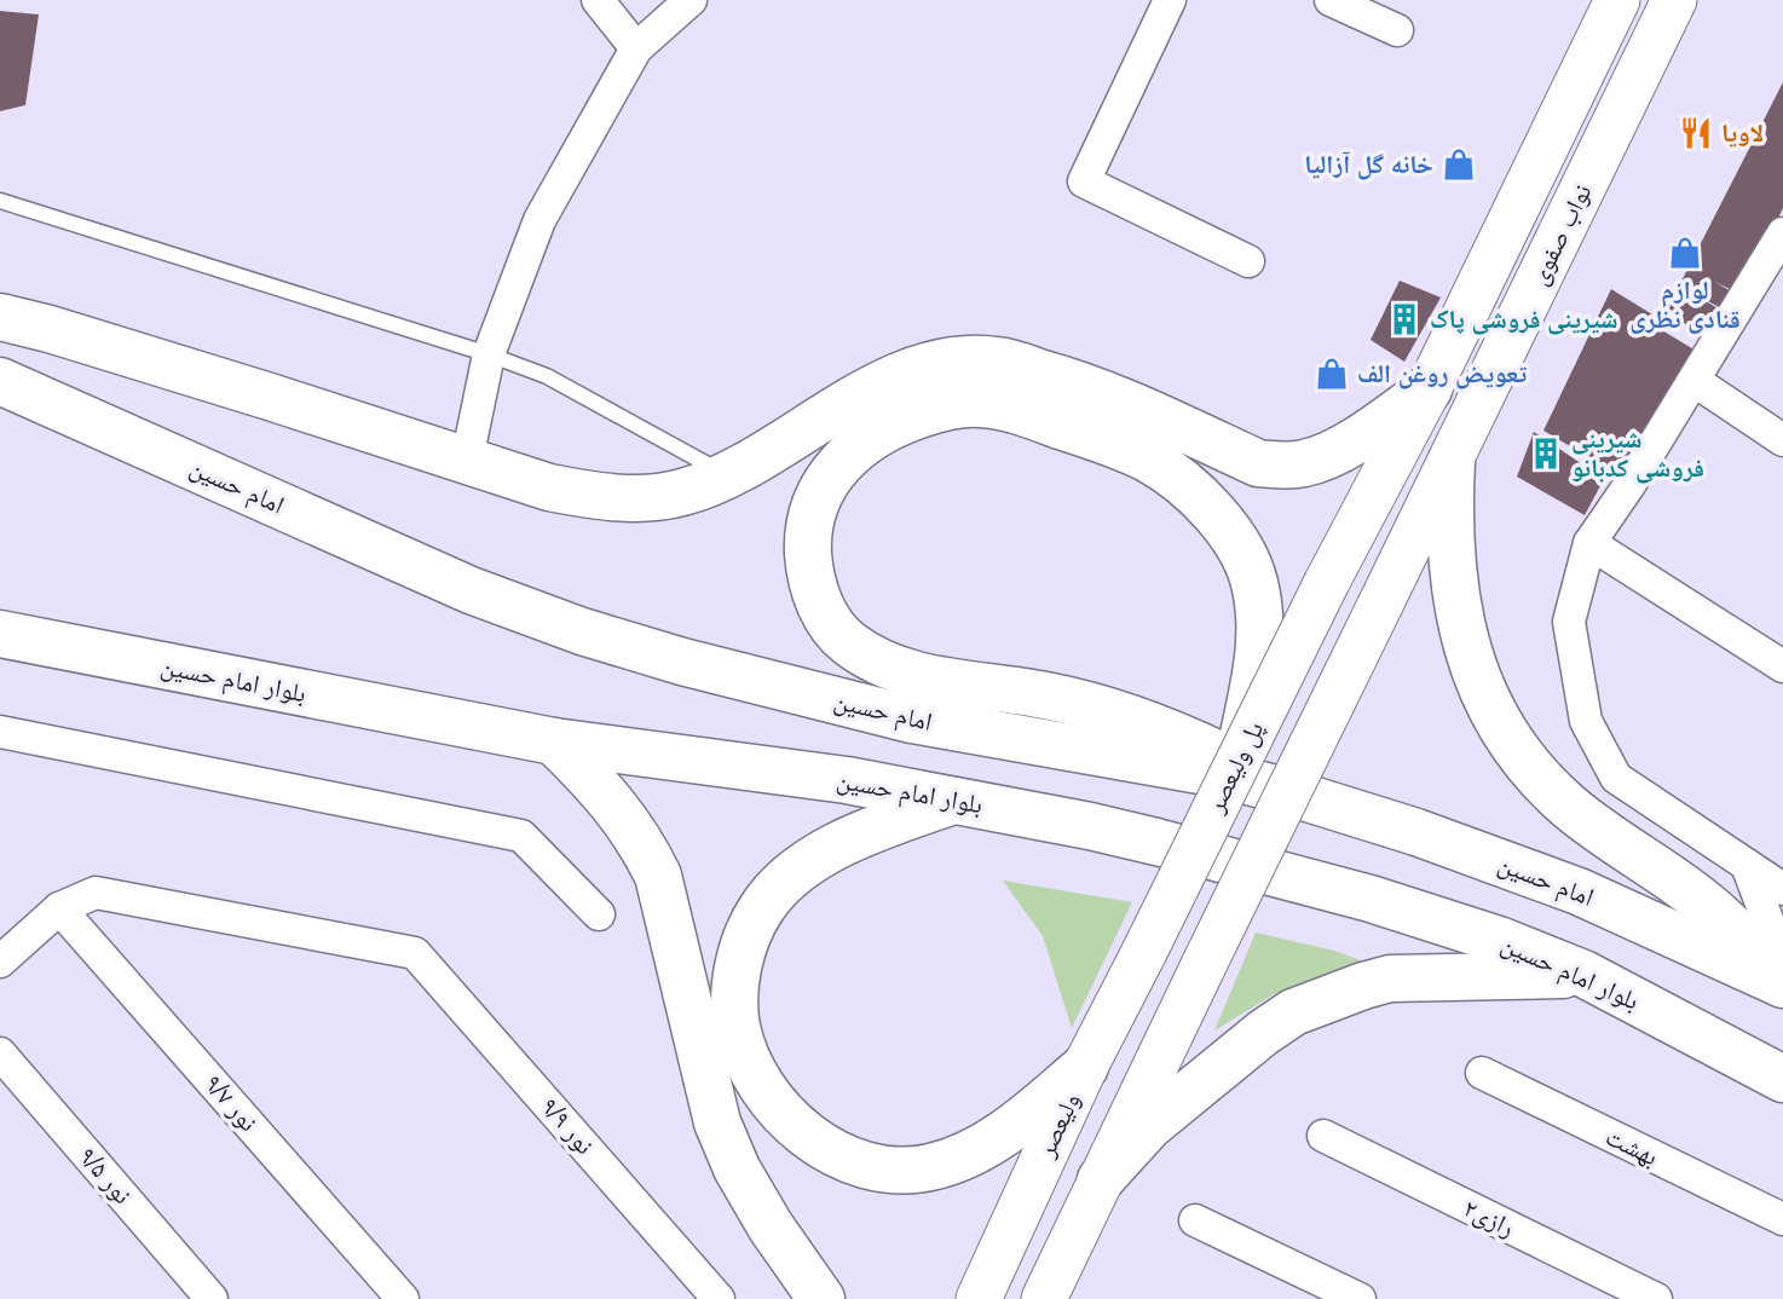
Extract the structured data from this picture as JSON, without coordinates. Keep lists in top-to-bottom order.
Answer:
{
  "streets": {
    "main road": [
      "نواب صفوی",
      "امام حسین",
      "بلوار امام حسین",
      "پل ولیعصر",
      "ولیعصر"
    ],
    "street": [
      "نور ۹/۷",
      "نور ۹/۹",
      "بهشت",
      "نور ۹/۵",
      "رازی۲"
    ]
  },
  "crossings": [
    ["نواب صفوی", "پل ولیعصر"],
    ["پل ولیعصر", "ولیعصر"],
    ["نور ۹/۷", "نور ۹/۹"]
  ],
  "places": {
    "restaurant": ["لاویا"],
    "shop": ["خانه گل آزالیا", "لوازم قنادی نظری", "تعویض روغن الف"],
    "building": ["شیرینی فروشی پاک", "شیرینی فروشی کدبانو"]
  }
}
